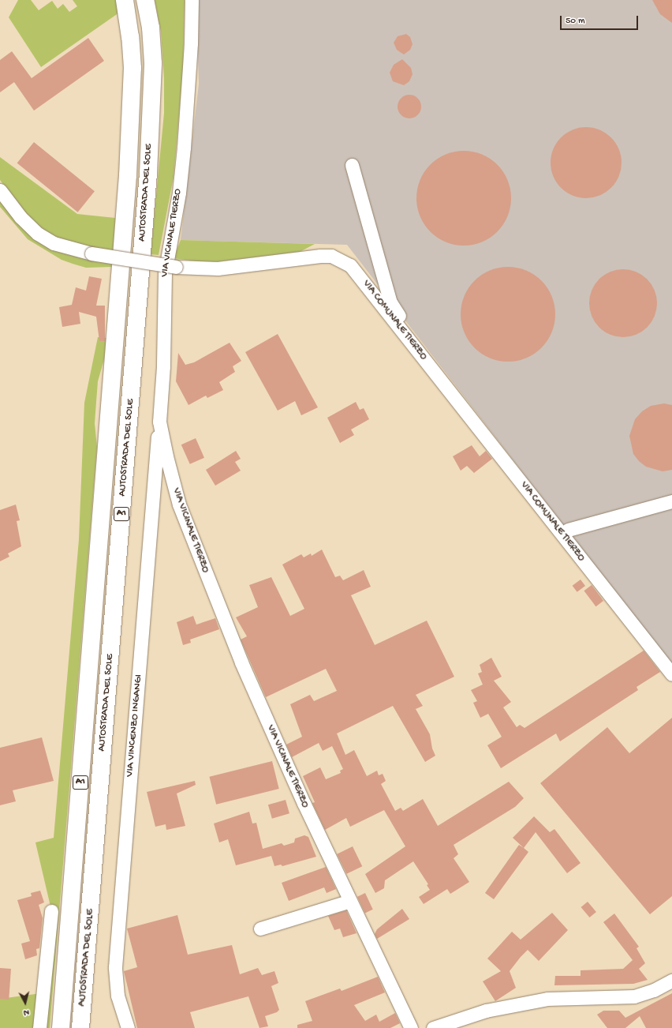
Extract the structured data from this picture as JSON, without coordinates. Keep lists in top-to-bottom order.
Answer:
{
  "streets": {
    "highway": ["AUTOSTRADA DEL SOLE", "A1"],
    "street": ["VIA VICINALE TIERZO", "VIA COMUNALE TIERZO", "VIA VINCENZO INGANGI"]
  },
  "crossings": [
    ["VIA VICINALE TIERZO", "VIA VINCENZO INGANGI"]
  ],
  "scale_bar": "50 m",
  "north": "bottom"
}
